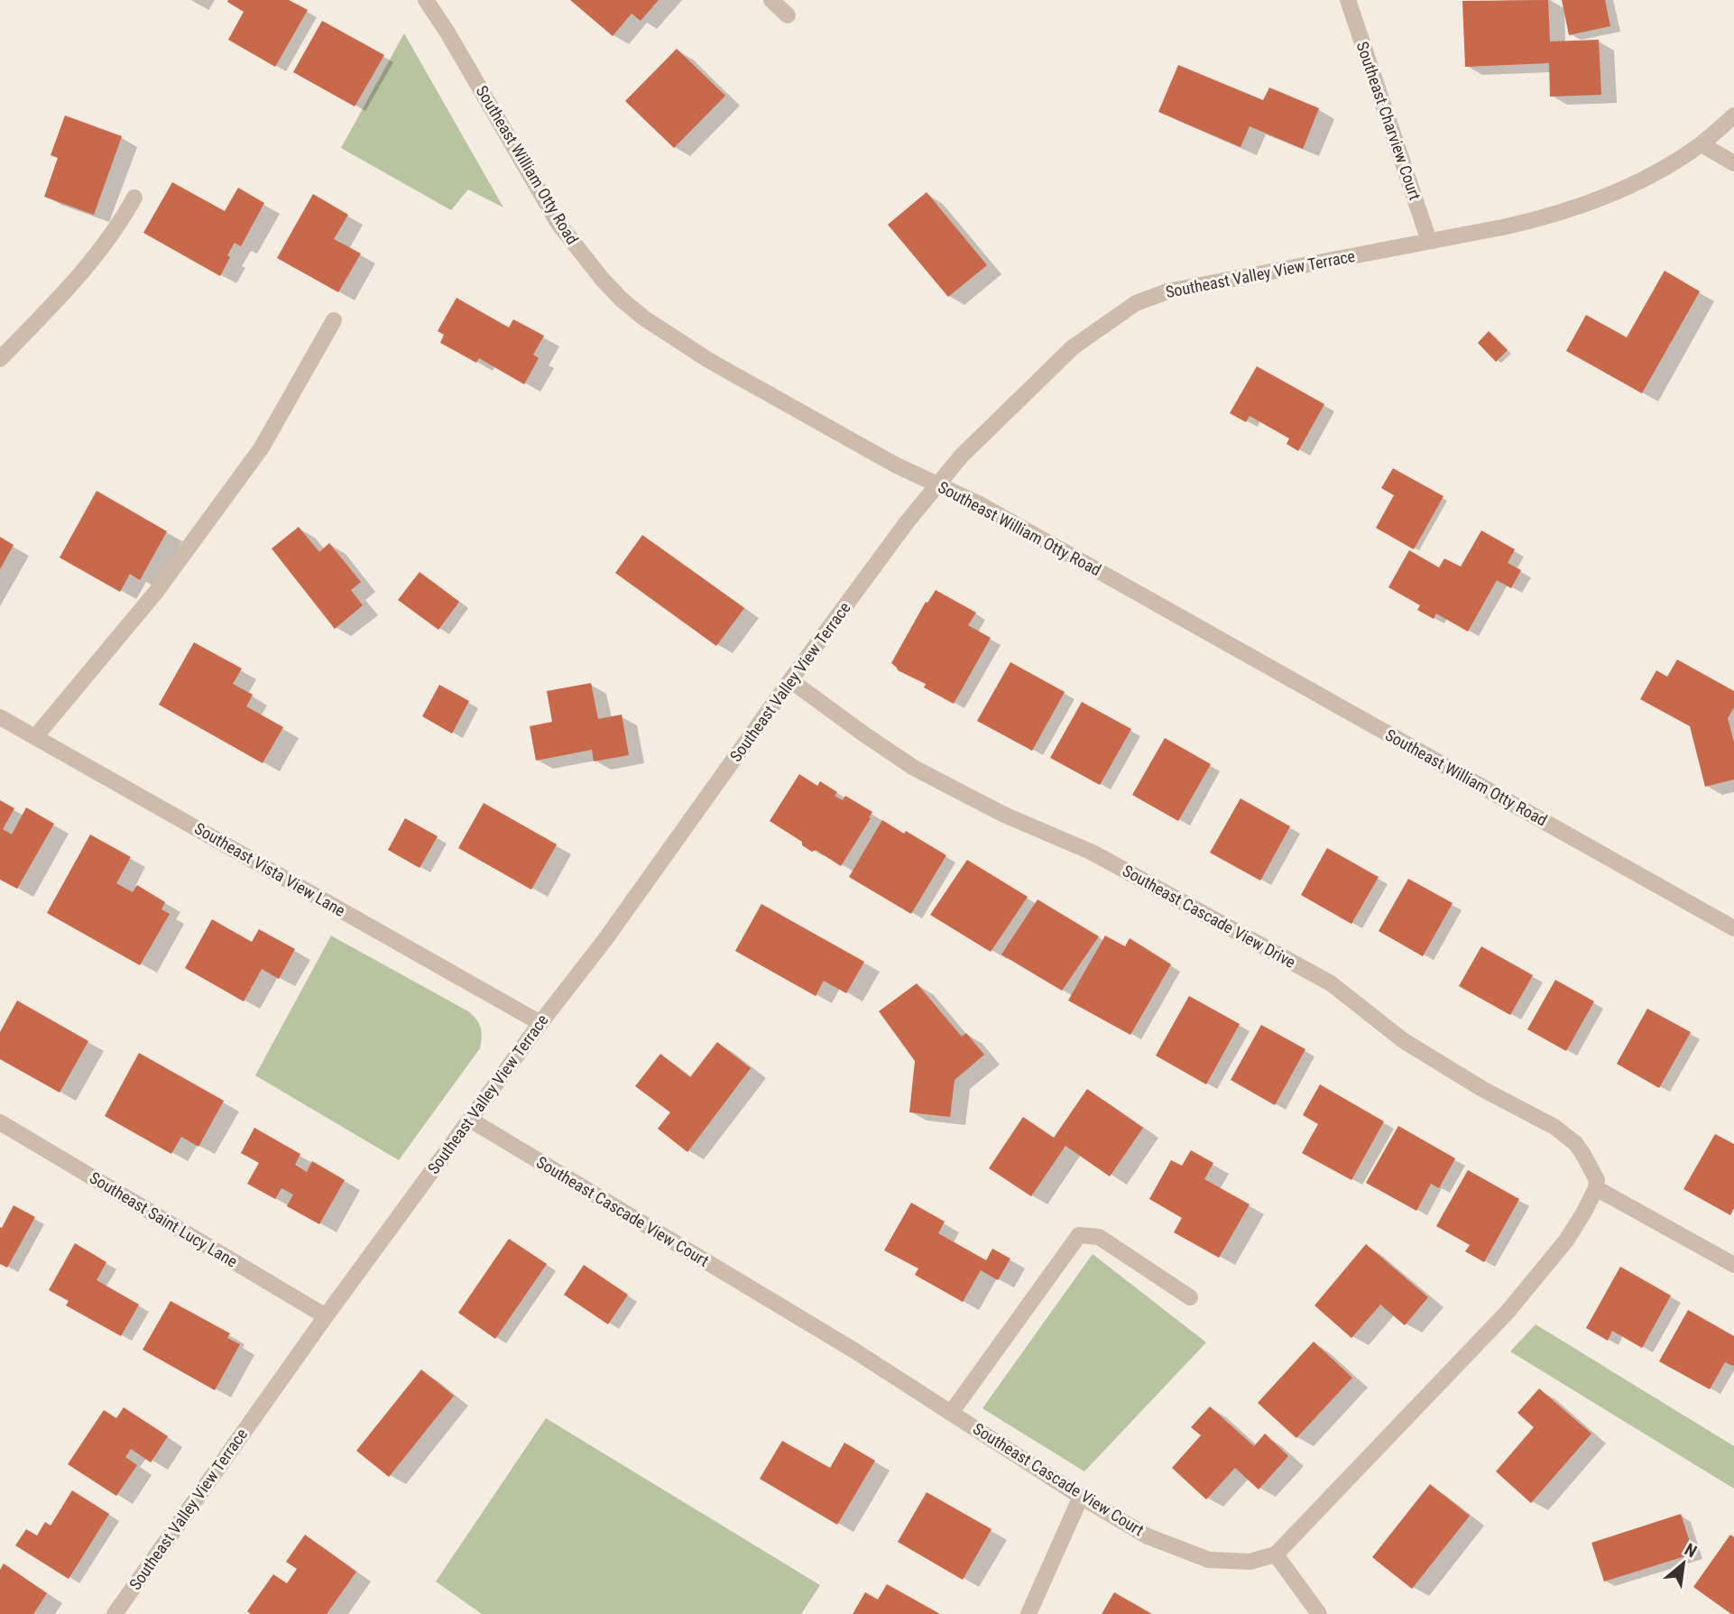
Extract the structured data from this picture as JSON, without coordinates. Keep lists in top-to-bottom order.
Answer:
{
  "streets": {
    "street": [
      "Southeast Charview Court",
      "Southeast William Otty Road",
      "Southeast Valley View Terrace",
      "Southeast Vista View Lane",
      "Southeast Cascade View Drive",
      "Southeast Cascade View Court",
      "Southeast Saint Lucy Lane"
    ]
  },
  "crossings": [
    ["Southeast Charview Court", "Southeast Valley View Terrace"],
    ["Southeast William Otty Road", "Southeast Valley View Terrace"],
    ["Southeast Valley View Terrace", "Southeast Vista View Lane"],
    ["Southeast Valley View Terrace", "Southeast Cascade View Drive"],
    ["Southeast Valley View Terrace", "Southeast Cascade View Court"],
    ["Southeast Valley View Terrace", "Southeast Saint Lucy Lane"]
  ],
  "north": "top right"
}
